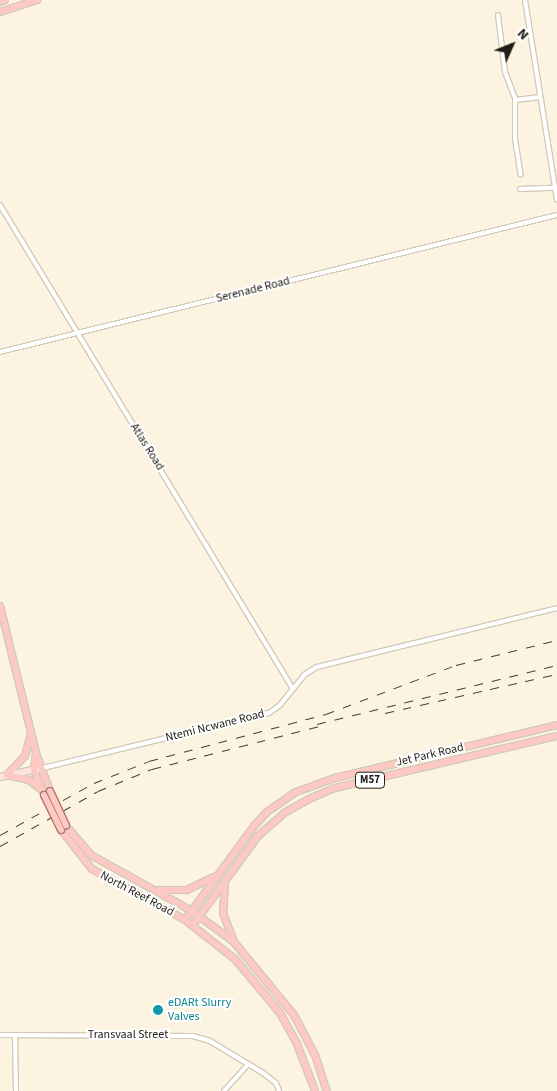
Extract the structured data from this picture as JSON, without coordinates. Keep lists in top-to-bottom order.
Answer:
{
  "streets": {
    "main road": [
      "Ntemi Ncwane Road",
      "Jet Park Road",
      "M57",
      "North Reef Road"
    ],
    "street": ["Serenade Road", "Atlas Road", "Transvaal Street"]
  },
  "crossings": [
    ["Serenade Road", "Atlas Road"],
    ["Atlas Road", "Ntemi Ncwane Road"],
    ["Ntemi Ncwane Road", "North Reef Road"],
    ["Jet Park Road", "North Reef Road"]
  ],
  "places": ["eDARt Slurry Valves"],
  "north": "top right"
}
